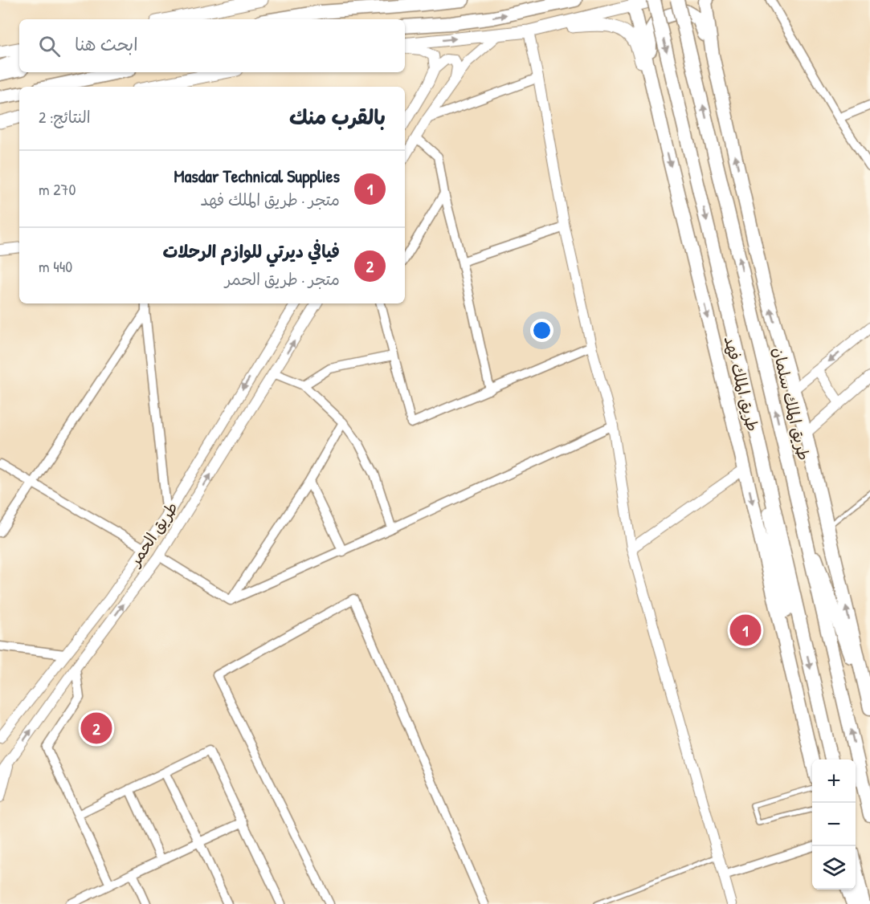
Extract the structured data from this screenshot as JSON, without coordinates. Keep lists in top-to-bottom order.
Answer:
{
  "streets": {
    "main road": ["طريق الملك فهد", "طريق الملك سلمان"],
    "street": ["طريق الحمر"]
  },
  "page": {
    "search": "ابحث هنا",
    "heading": ["بالقرب منك", "النتائج: 2"],
    "list": [
      {
        "mark": "1",
        "name": "Masdar Technical Supplies",
        "note": "متجر · طريق الملك فهد",
        "value": "270 m"
      },
      {
        "mark": "2",
        "name": "فيافي ديرتي للوازم الرحلات",
        "note": "متجر · طريق الحمر",
        "value": "440 m"
      }
    ],
    "pins": ["1", "2"],
    "map_buttons": ["+", "−"]
  }
}
